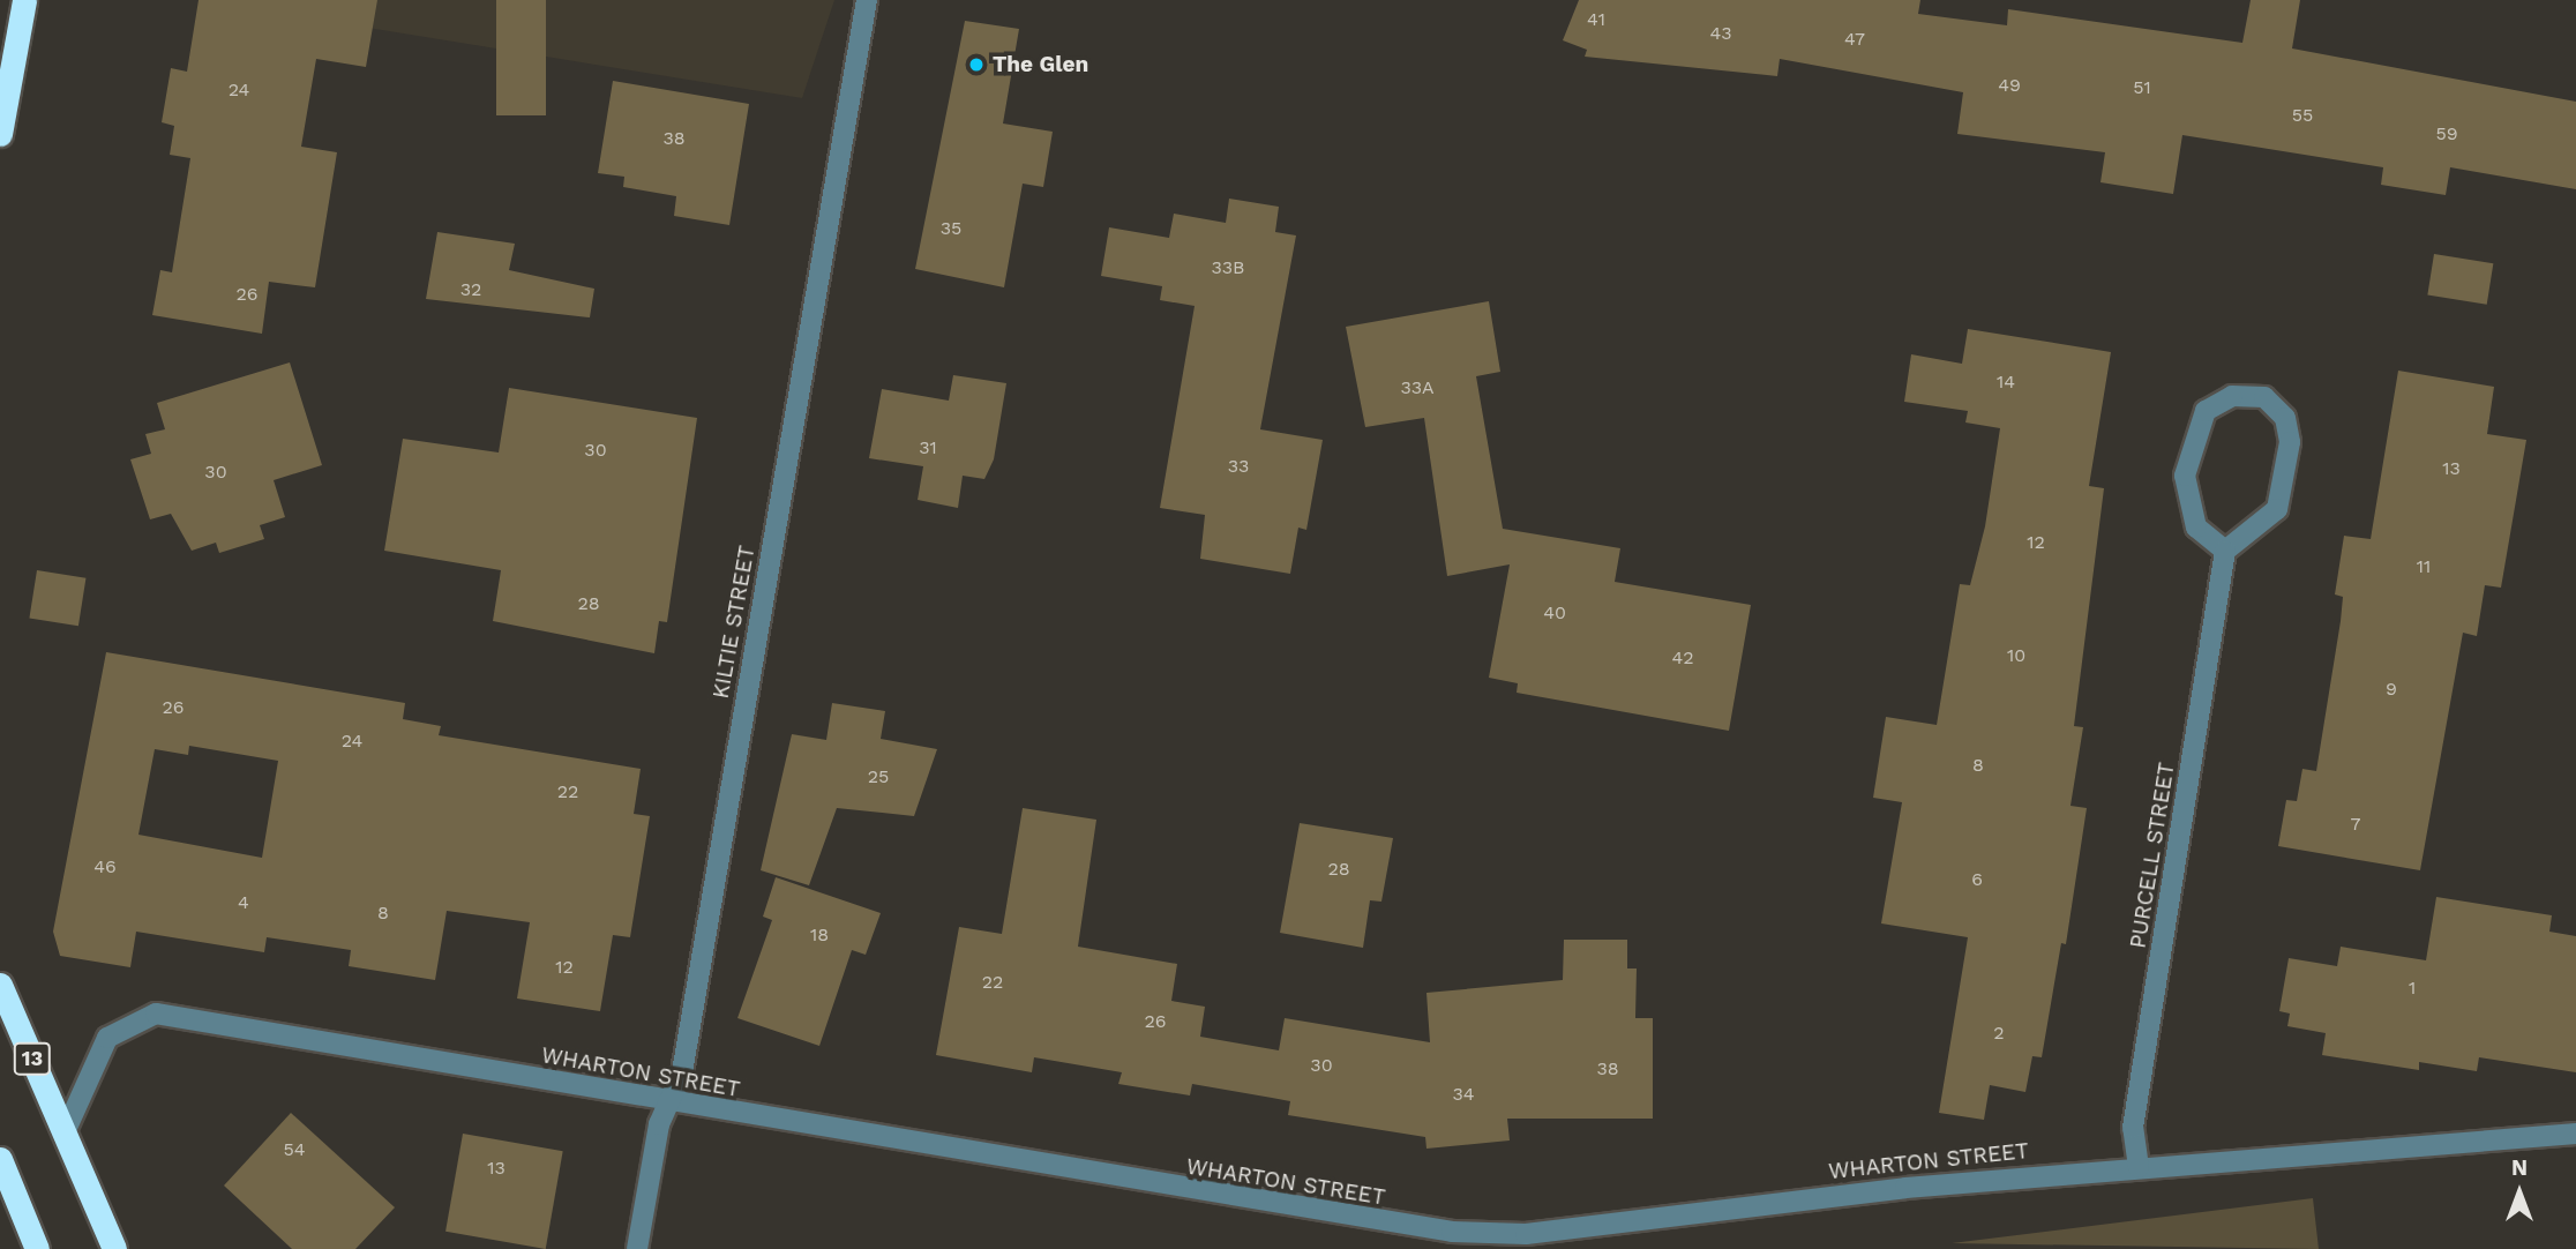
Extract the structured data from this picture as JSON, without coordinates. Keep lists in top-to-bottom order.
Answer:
{
  "streets": {
    "highway": ["13"],
    "street": ["KILTIE STREET", "PURCELL STREET", "WHARTON STREET"]
  },
  "crossings": [
    ["KILTIE STREET", "WHARTON STREET"],
    ["PURCELL STREET", "WHARTON STREET"],
    ["13", "WHARTON STREET"]
  ],
  "places": ["The Glen"],
  "house_numbers": [
    "41",
    "43",
    "47",
    "49",
    "51",
    "24",
    "55",
    "59",
    "38",
    "35",
    "33B",
    "32",
    "26",
    "14",
    "33A",
    "31",
    "30",
    "33",
    "13",
    "30",
    "12",
    "11",
    "28",
    "40",
    "10",
    "42",
    "9",
    "26",
    "24",
    "8",
    "25",
    "22",
    "7",
    "46",
    "28",
    "6",
    "4",
    "8",
    "18",
    "12",
    "22",
    "1",
    "26",
    "2",
    "30",
    "38",
    "34",
    "54",
    "13"
  ],
  "north": "top"
}
